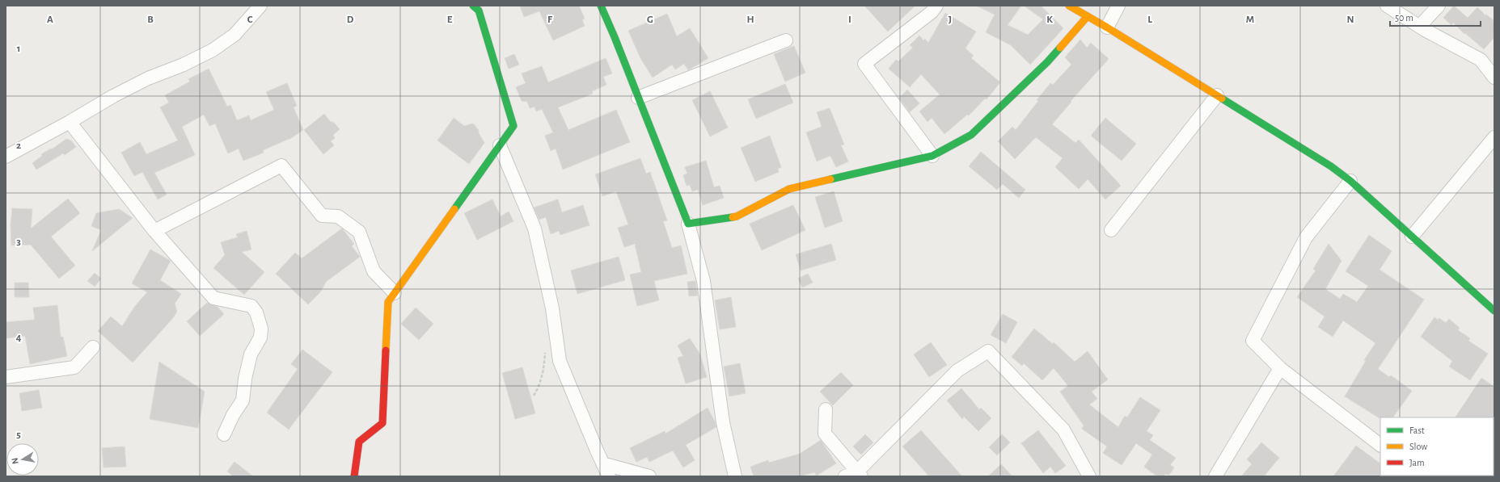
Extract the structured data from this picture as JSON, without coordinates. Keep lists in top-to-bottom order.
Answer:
{
  "legend": ["Fast", "Slow", "Jam"],
  "scale_bar": "50 m",
  "north": "left",
  "grid": {
    "columns": [
      "A",
      "B",
      "C",
      "D",
      "E",
      "F",
      "G",
      "H",
      "I",
      "J",
      "K",
      "L",
      "M",
      "N"
    ],
    "rows": [
      "1",
      "2",
      "3",
      "4",
      "5"
    ]
  }
}
